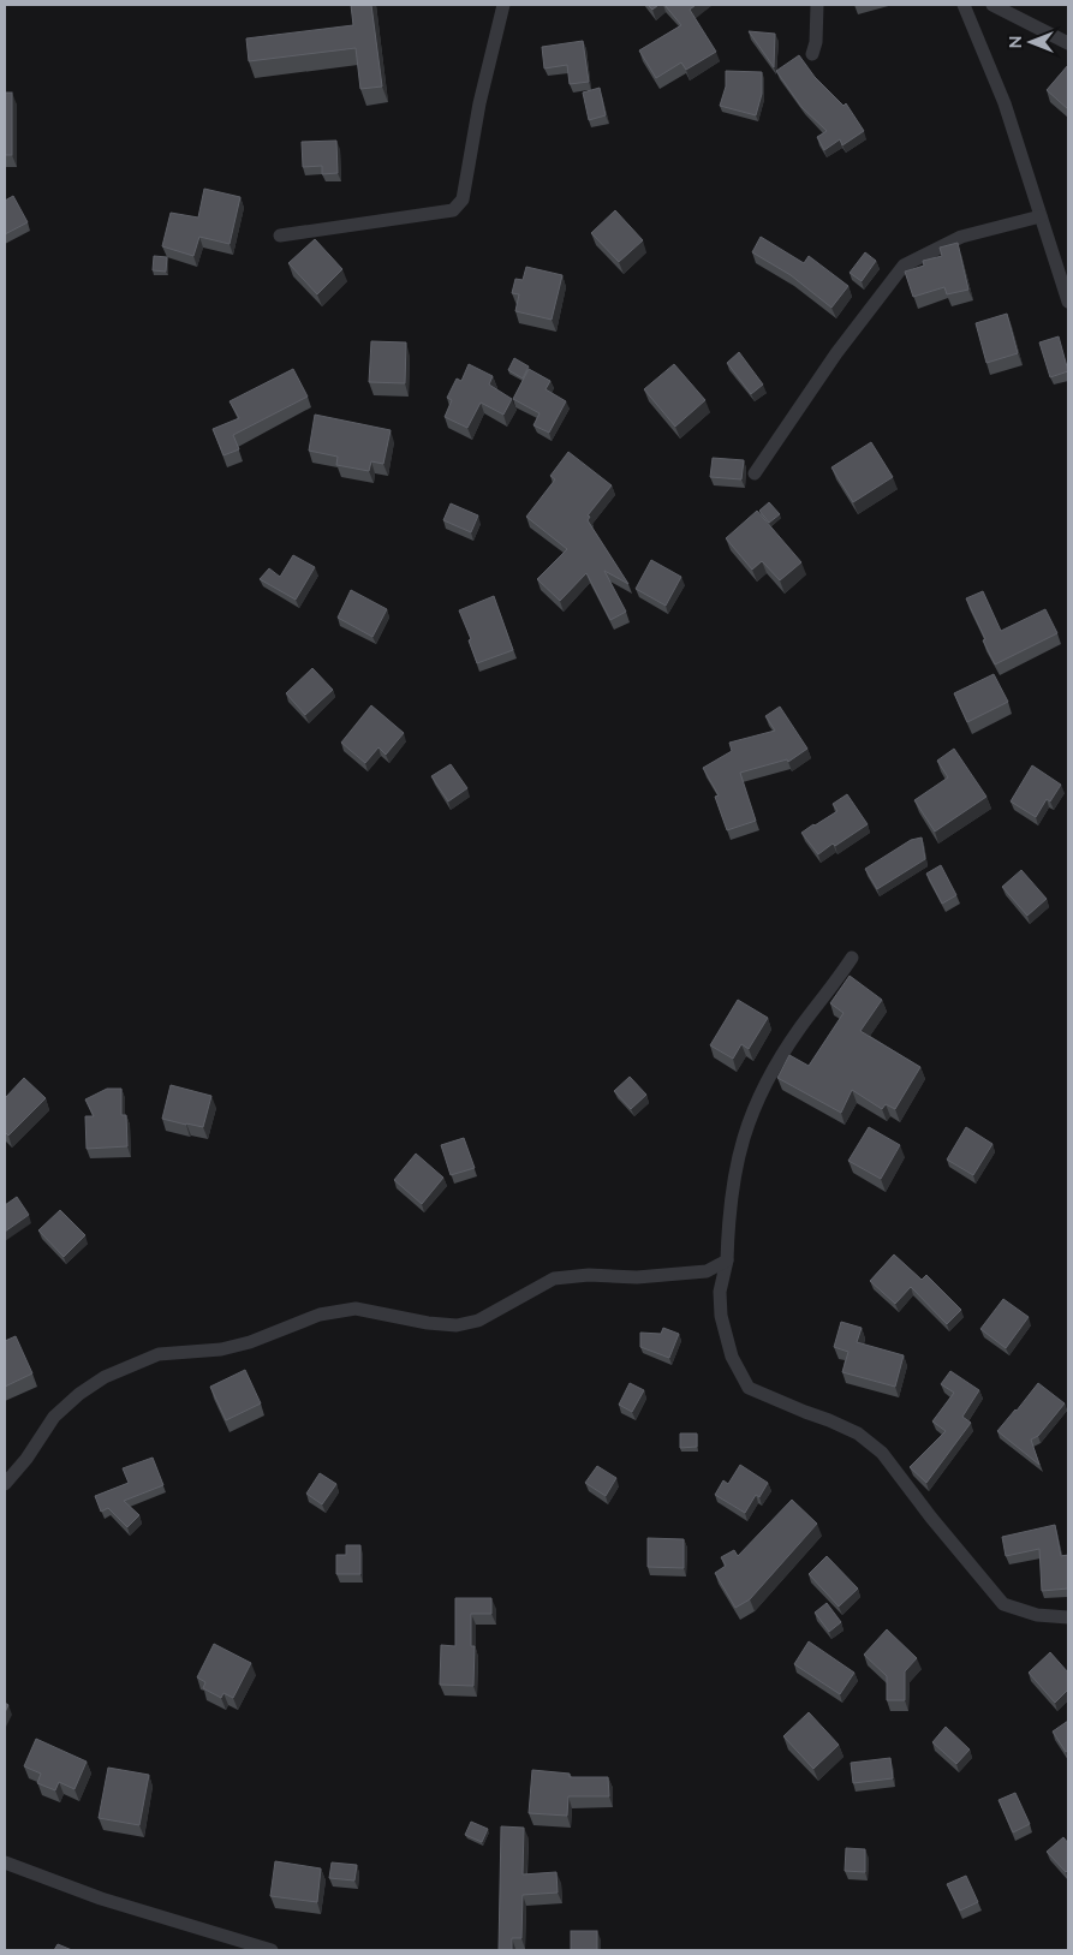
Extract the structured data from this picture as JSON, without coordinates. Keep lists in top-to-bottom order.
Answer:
{
  "north": "left"
}
